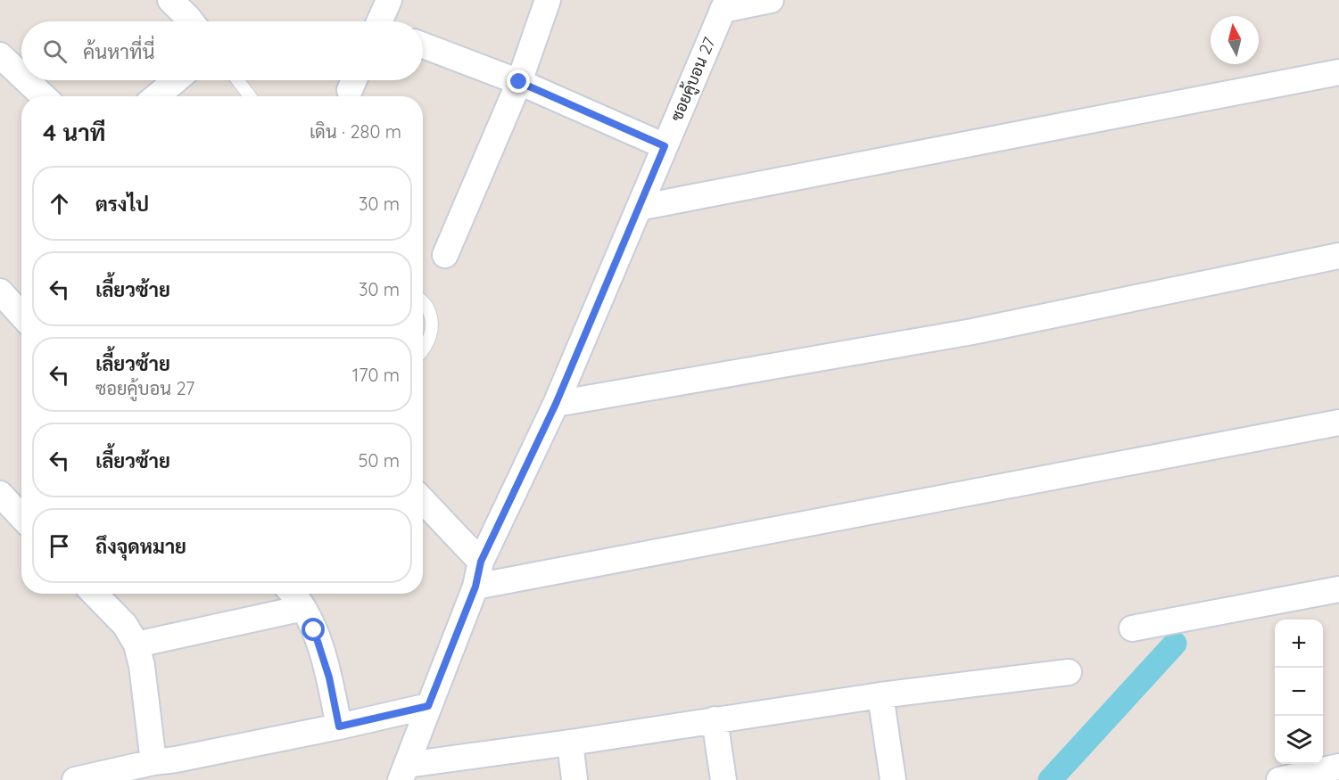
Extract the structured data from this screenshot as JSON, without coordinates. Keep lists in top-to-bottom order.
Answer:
{
  "streets": {
    "street": ["ซอยคู้บอน 27"]
  },
  "north": "top",
  "page": {
    "search": "ค้นหาที่นี่",
    "heading": ["4 นาที", "เดิน · 280 m"],
    "list": [
      ["ตรงไป", "30 m"],
      ["เลี้ยวซ้าย", "30 m"],
      ["เลี้ยวซ้าย", "ซอยคู้บอน 27", "170 m"],
      ["เลี้ยวซ้าย", "50 m"],
      "ถึงจุดหมาย"
    ],
    "map_buttons": ["+", "−"]
  }
}
